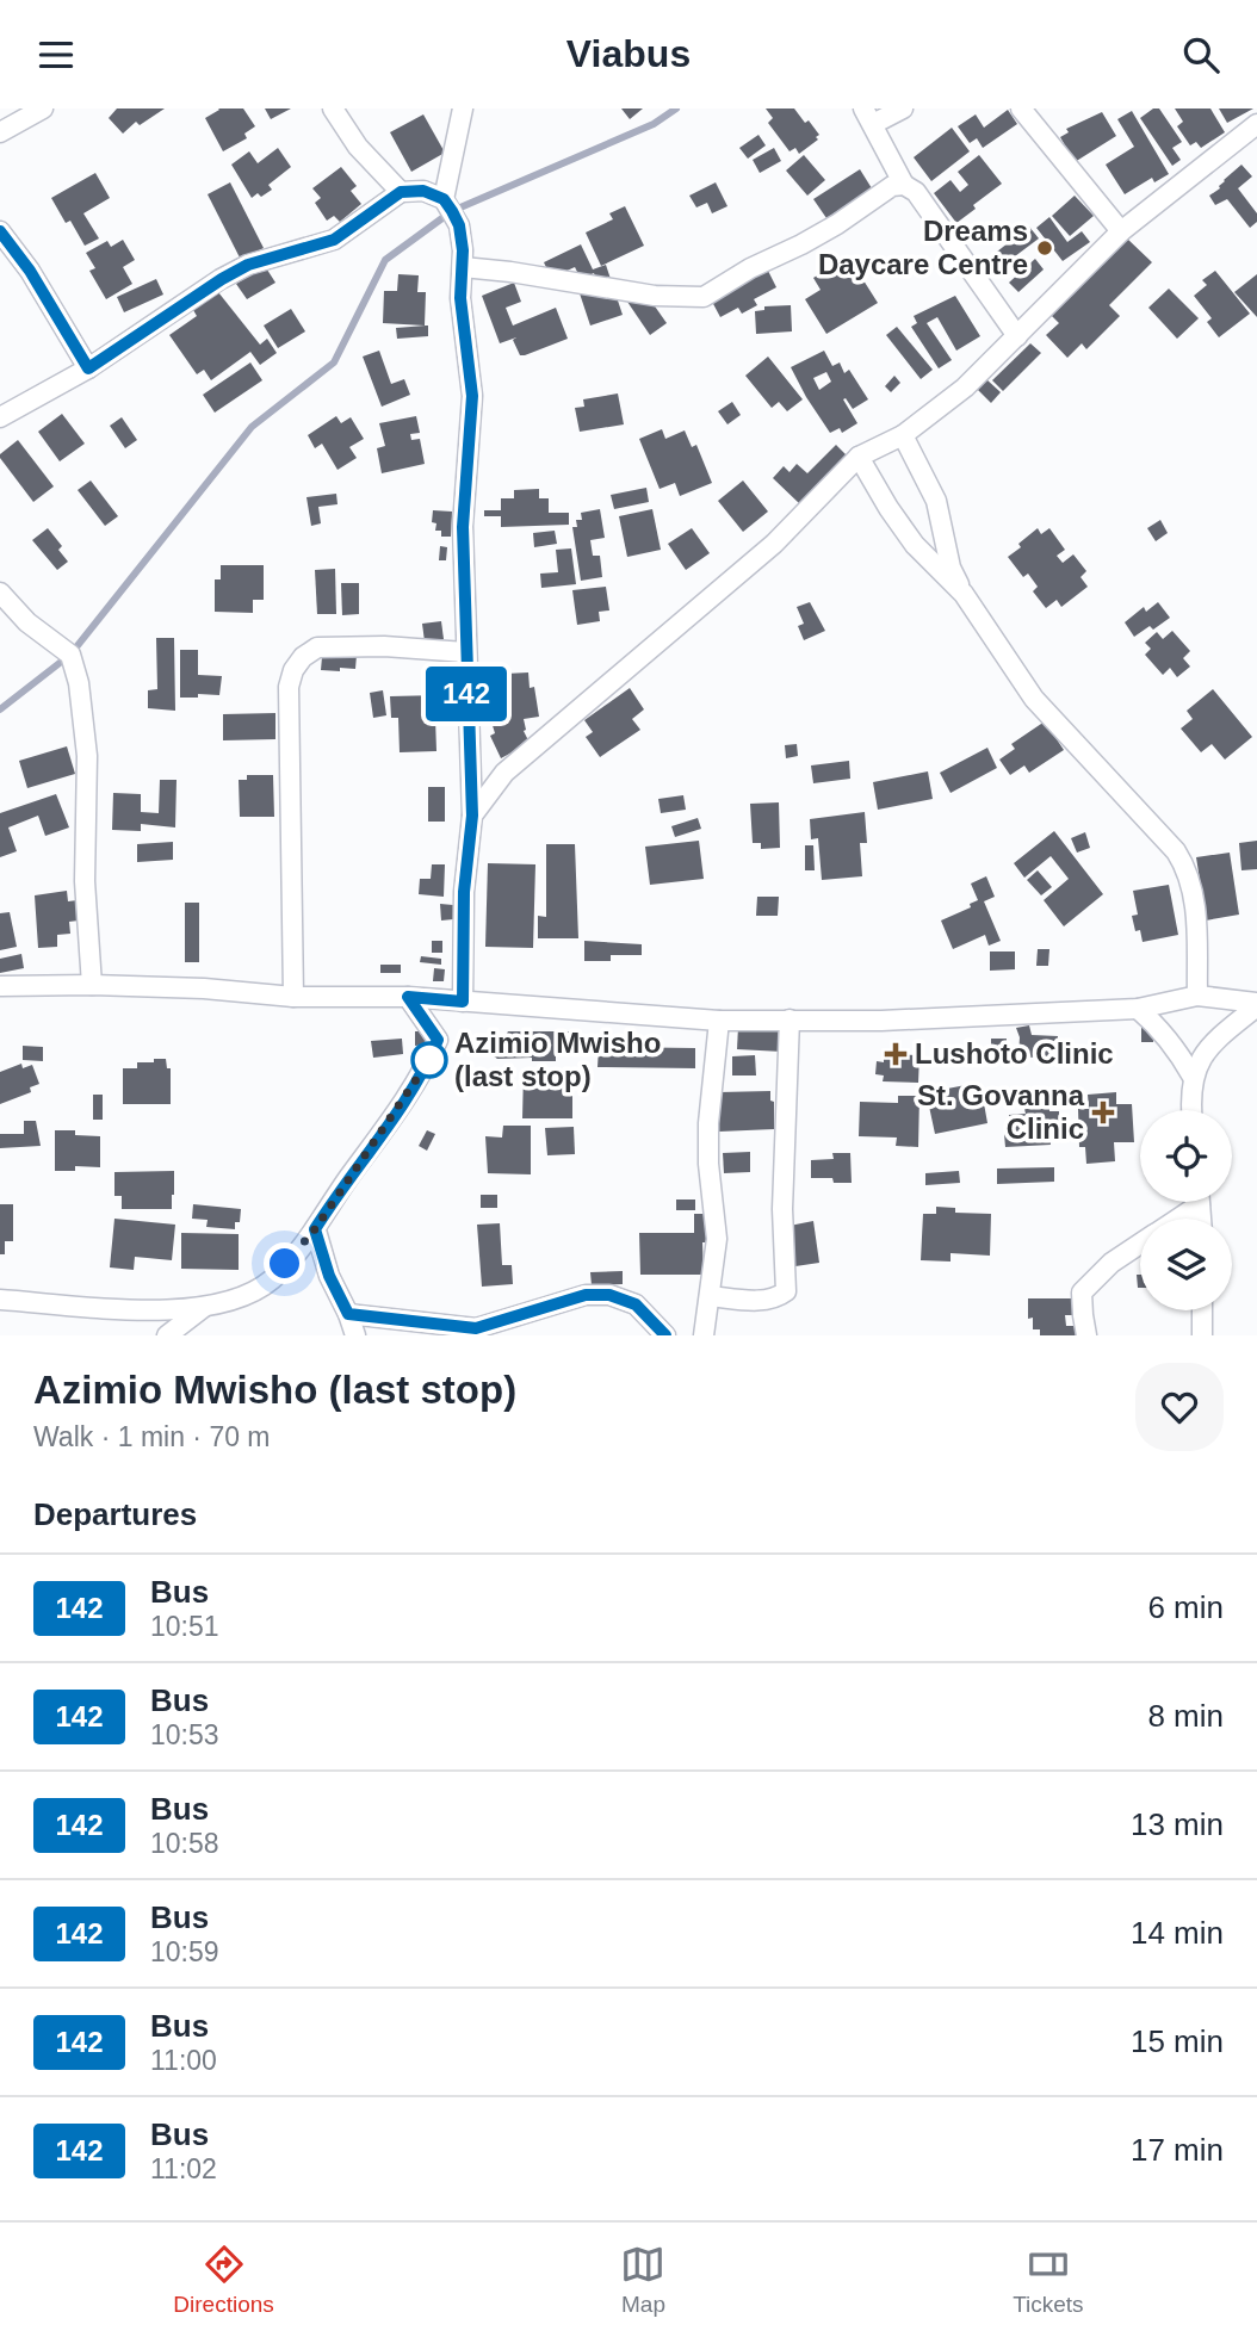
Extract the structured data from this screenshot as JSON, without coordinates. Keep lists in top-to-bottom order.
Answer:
{
  "places": {
    "other": ["Dreams Daycare Centre", "Azimio Mwisho (last stop)"],
    "health": ["Lushoto Clinic", "St. Govanna Clinic"]
  },
  "lines": ["bus line 142"],
  "page": {
    "header": "Viabus",
    "on_map": "142",
    "heading": [
      ["Azimio Mwisho (last stop)", "Walk · 1 min · 70 m"],
      "Departures"
    ],
    "list": [
      {
        "mark": "142",
        "name": "Bus",
        "note": "10:51",
        "value": "6 min"
      },
      {
        "mark": "142",
        "name": "Bus",
        "note": "10:53",
        "value": "8 min"
      },
      {
        "mark": "142",
        "name": "Bus",
        "note": "10:58",
        "value": "13 min"
      },
      {
        "mark": "142",
        "name": "Bus",
        "note": "10:59",
        "value": "14 min"
      },
      {
        "mark": "142",
        "name": "Bus",
        "note": "11:00",
        "value": "15 min"
      },
      {
        "mark": "142",
        "name": "Bus",
        "note": "11:02",
        "value": "17 min"
      }
    ],
    "tabs": ["Directions", "Map", "Tickets"]
  }
}
